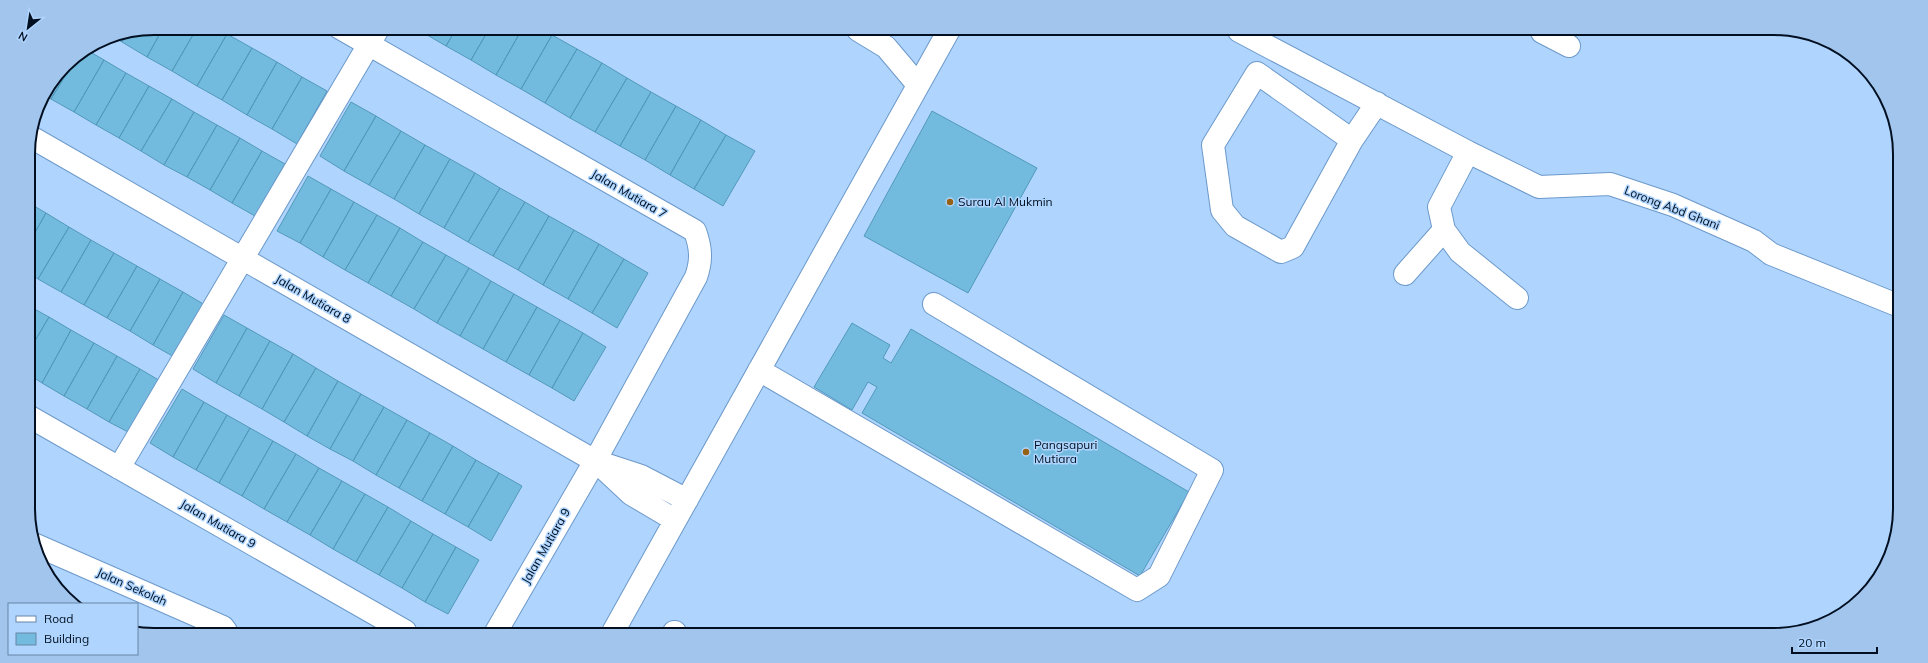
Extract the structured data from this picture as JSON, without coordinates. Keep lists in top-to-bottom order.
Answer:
{
  "streets": {
    "street": [
      "Jalan Mutiara 7",
      "Lorong Abd Ghani",
      "Jalan Mutiara 8",
      "Jalan Mutiara 9",
      "Jalan Sekolah"
    ]
  },
  "crossings": [
    ["Jalan Mutiara 7", "Jalan Mutiara 8"],
    ["Jalan Mutiara 7", "Jalan Mutiara 9"],
    ["Jalan Mutiara 8", "Jalan Mutiara 9"]
  ],
  "places": ["Surau Al Mukmin", "Pangsapuri Mutiara"],
  "legend": ["Road", "Building"],
  "scale_bar": "20 m",
  "north": "bottom left"
}
